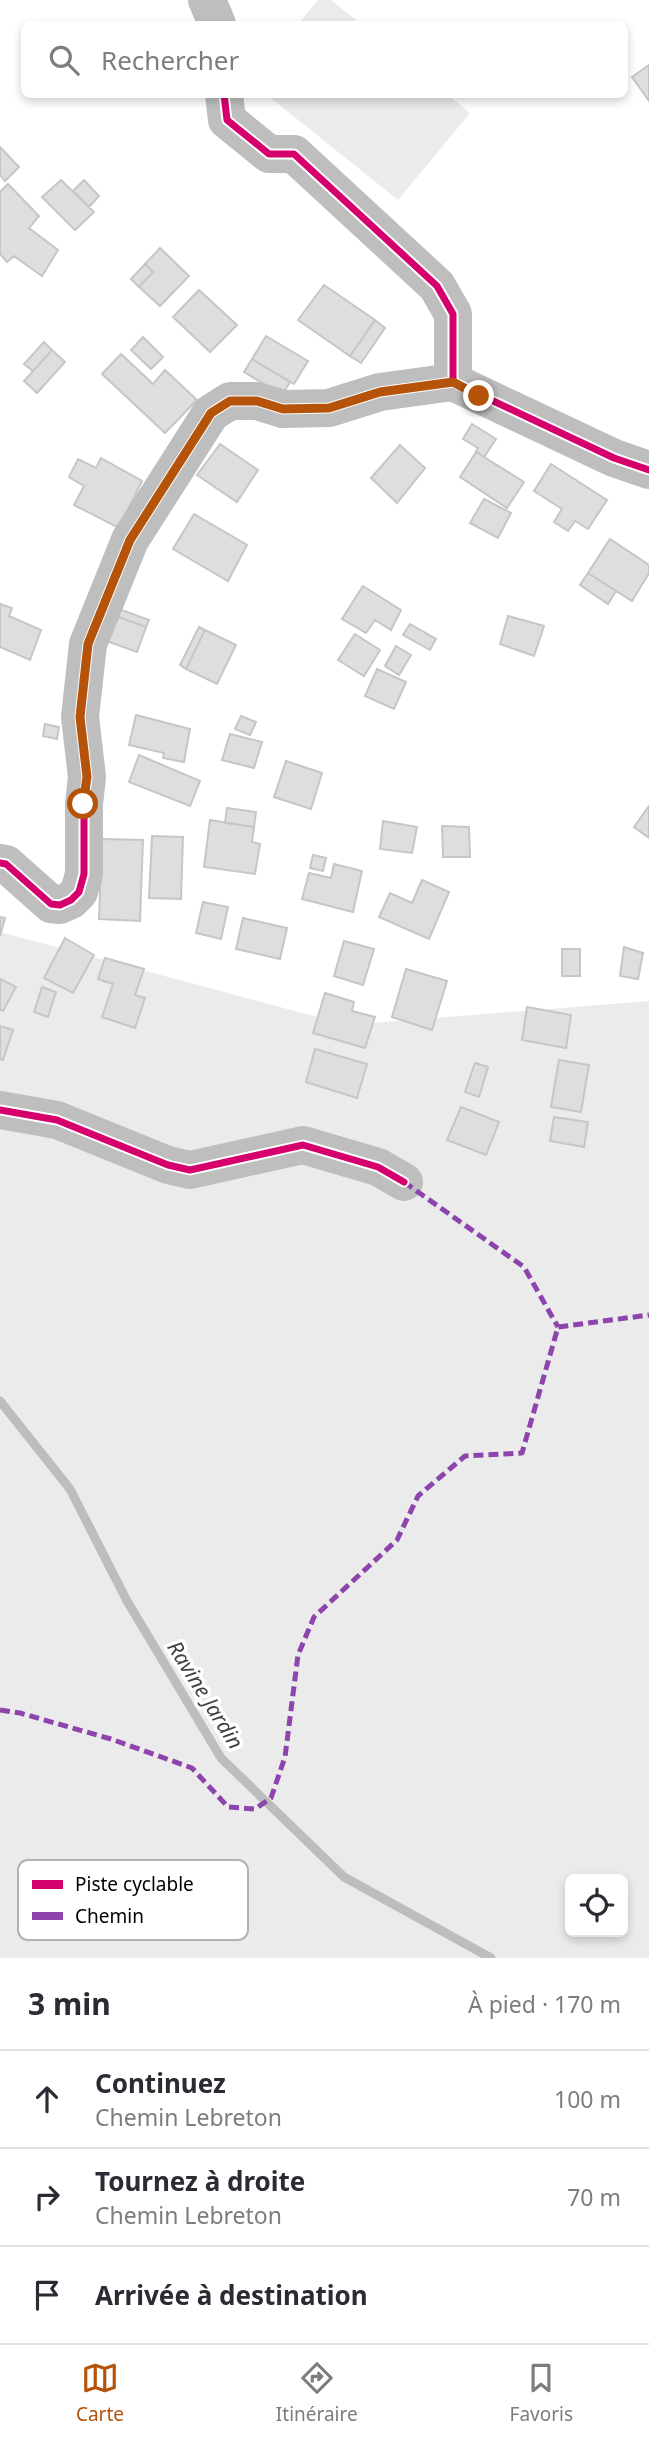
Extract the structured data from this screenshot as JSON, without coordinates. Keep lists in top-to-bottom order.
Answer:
{
  "water": ["Ravine Jardin"],
  "legend": ["Piste cyclable", "Chemin"],
  "page": {
    "search": "Rechercher",
    "heading": ["3 min", "À pied · 170 m"],
    "list": [
      ["Continuez", "Chemin Lebreton", "100 m"],
      ["Tournez à droite", "Chemin Lebreton", "70 m"],
      "Arrivée à destination"
    ],
    "nav": ["Carte", "Itinéraire", "Favoris"]
  }
}
